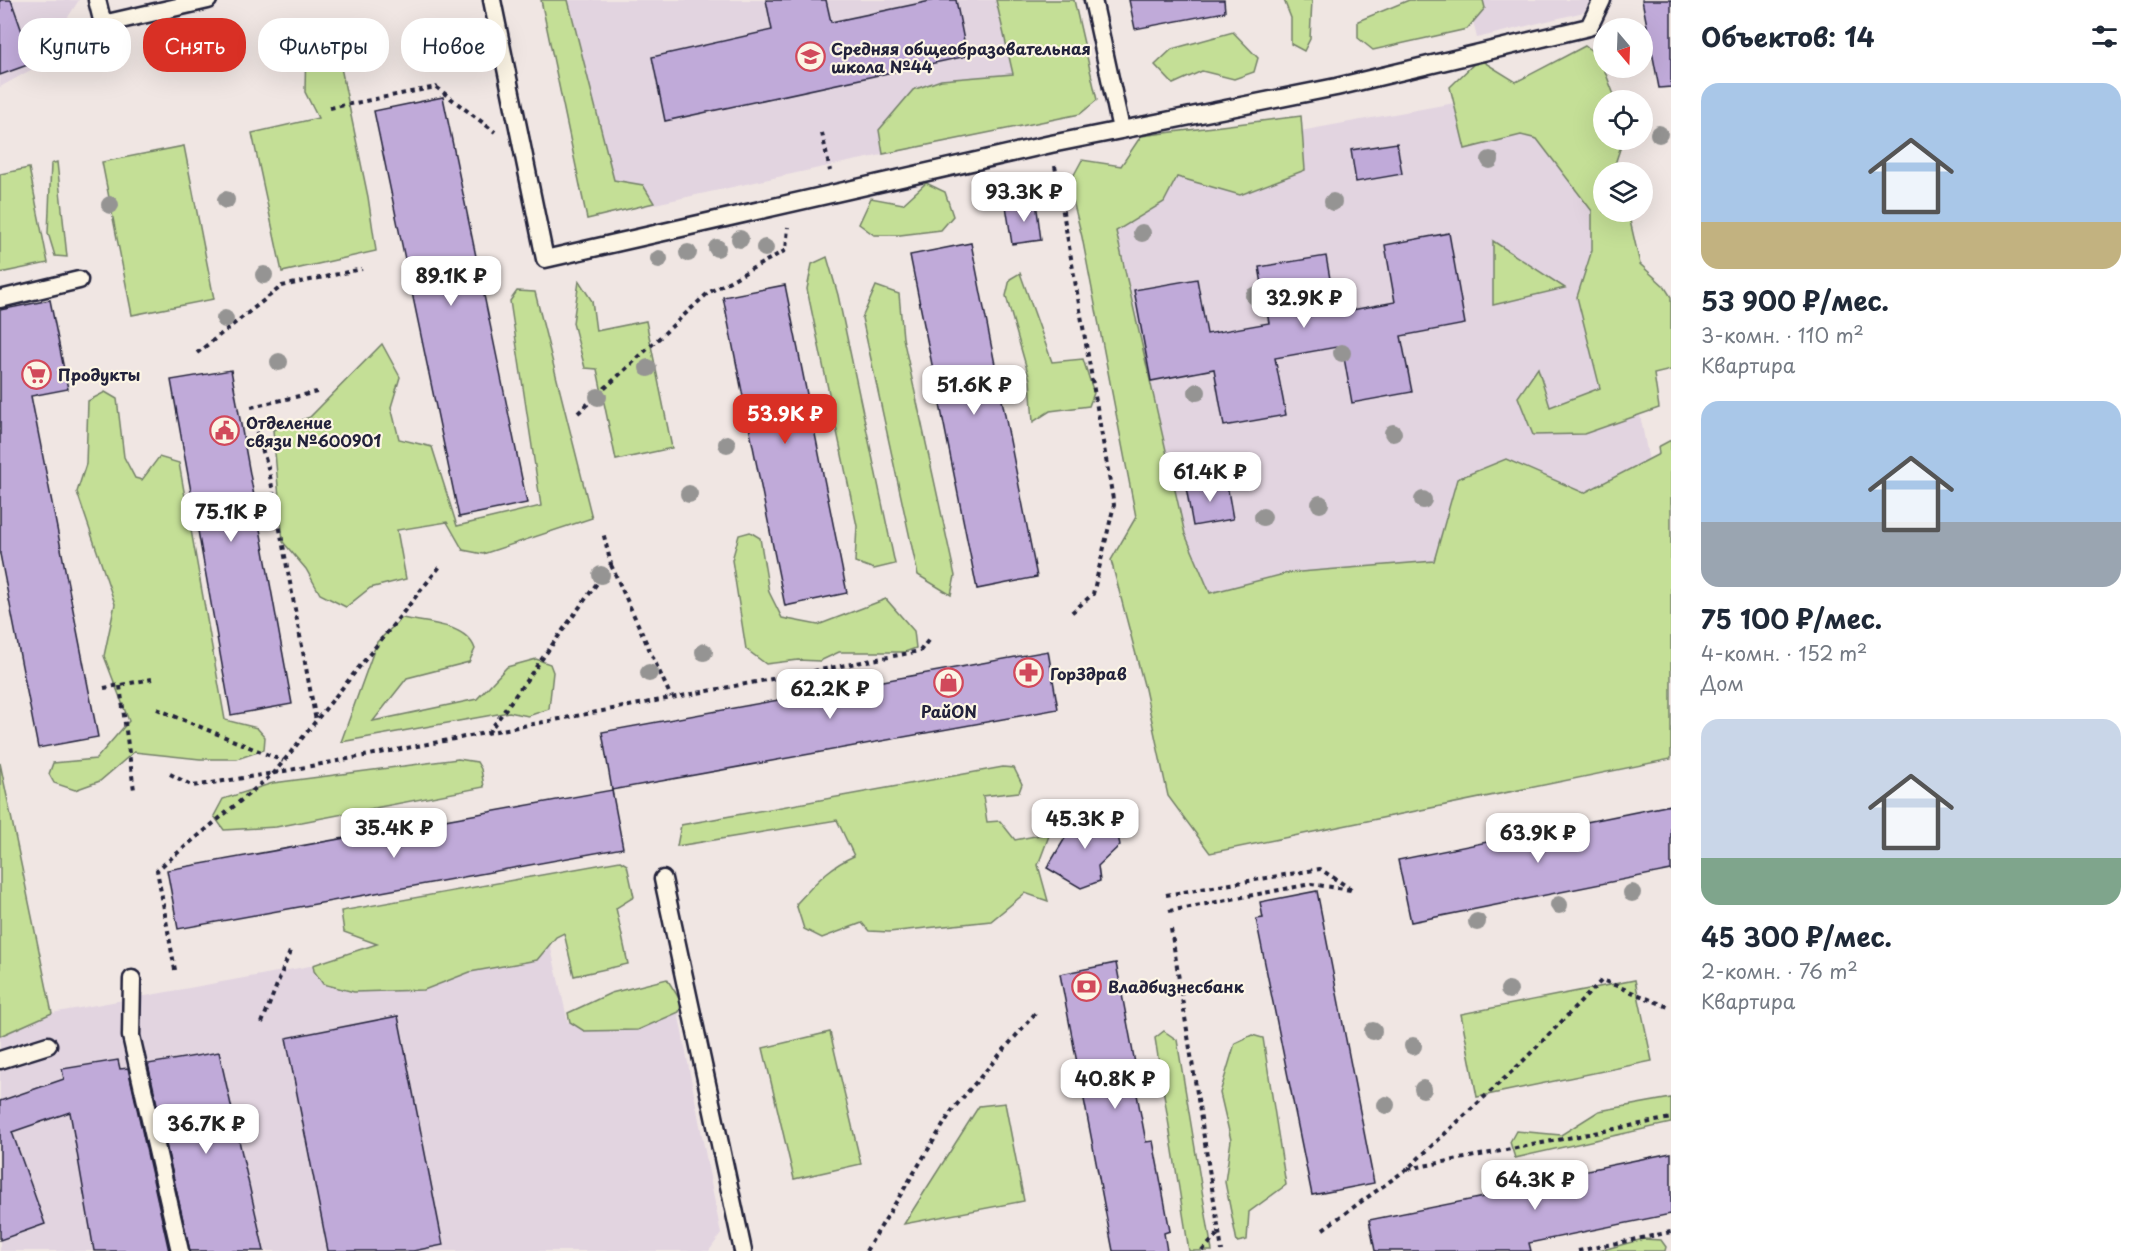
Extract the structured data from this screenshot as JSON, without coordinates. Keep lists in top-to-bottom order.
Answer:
{
  "places": {
    "school or university": ["Средняя общеобразовательная школа №44"],
    "supermarket": ["Продукты"],
    "public building": ["Отделение связи №600901"],
    "pharmacy": ["ГорЗдрав"],
    "shop": ["РайON"],
    "bank": ["Владбизнесбанк"]
  },
  "north": "bottom",
  "page": {
    "heading": "Объектов: 14",
    "chip": [
      "Купить",
      "Снять",
      "Фильтры",
      "Новое"
    ],
    "list": [
      {
        "name": "53 900 ₽/мес.",
        "note": "3-комн. · 110 m² · Квартира"
      },
      {
        "name": "75 100 ₽/мес.",
        "note": "4-комн. · 152 m² · Дом"
      },
      {
        "name": "45 300 ₽/мес.",
        "note": "2-комн. · 76 m² · Квартира"
      }
    ],
    "price": [
      "93.3K ₽",
      "89.1K ₽",
      "32.9K ₽",
      "51.6K ₽",
      "53.9K ₽",
      "61.4K ₽",
      "75.1K ₽",
      "62.2K ₽",
      "45.3K ₽",
      "35.4K ₽",
      "63.9K ₽",
      "40.8K ₽",
      "36.7K ₽",
      "64.3K ₽"
    ]
  }
}
